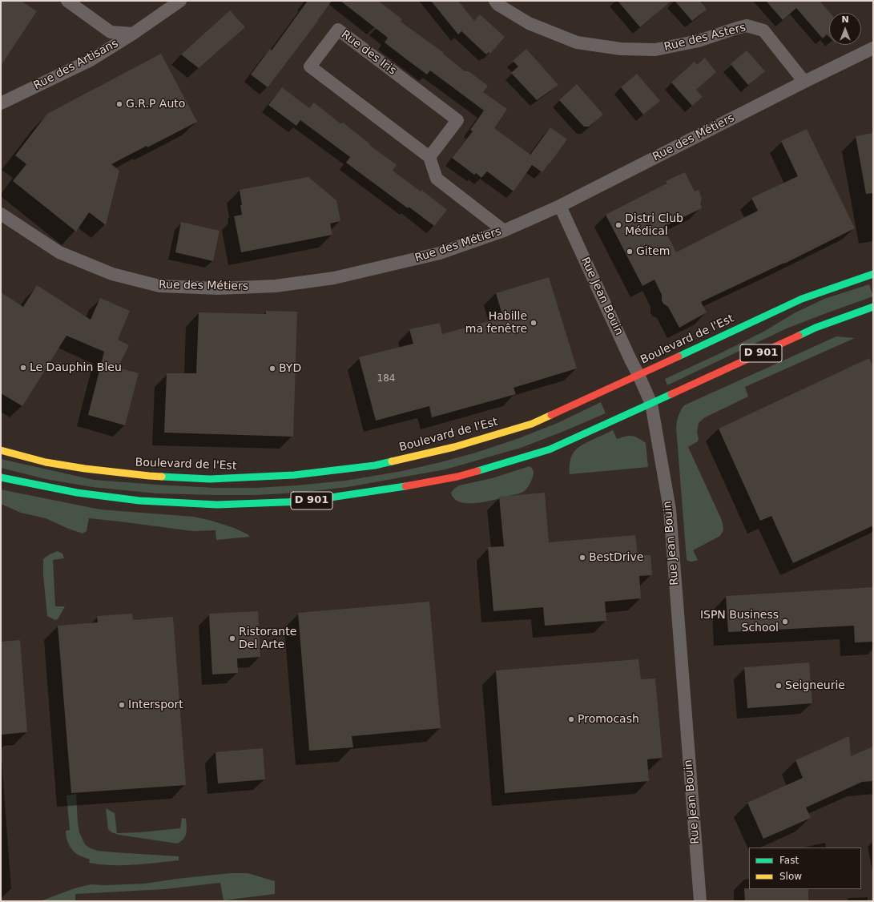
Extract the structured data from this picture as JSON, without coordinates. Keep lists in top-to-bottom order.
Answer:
{
  "streets": {
    "main road": ["Boulevard de l'Est", "D 901"],
    "street": [
      "Rue des Asters",
      "Rue des Iris",
      "Rue des Artisans",
      "Rue des Métiers",
      "Rue Jean Bouin"
    ]
  },
  "crossings": [
    ["Rue des Asters", "Rue des Métiers"],
    ["Rue des Métiers", "Rue Jean Bouin"],
    ["Rue Jean Bouin", "Boulevard de l'Est"],
    ["Rue Jean Bouin", "D 901"]
  ],
  "places": [
    "G.R.P Auto",
    "Distri Club Médical",
    "Gitem",
    "Habille ma fenêtre",
    "Le Dauphin Bleu",
    "BYD",
    "BestDrive",
    "ISPN Business School",
    "Ristorante Del Arte",
    "Seigneurie",
    "Intersport",
    "Promocash"
  ],
  "house_numbers": ["184"],
  "legend": ["Fast", "Slow"],
  "north": "top"
}
